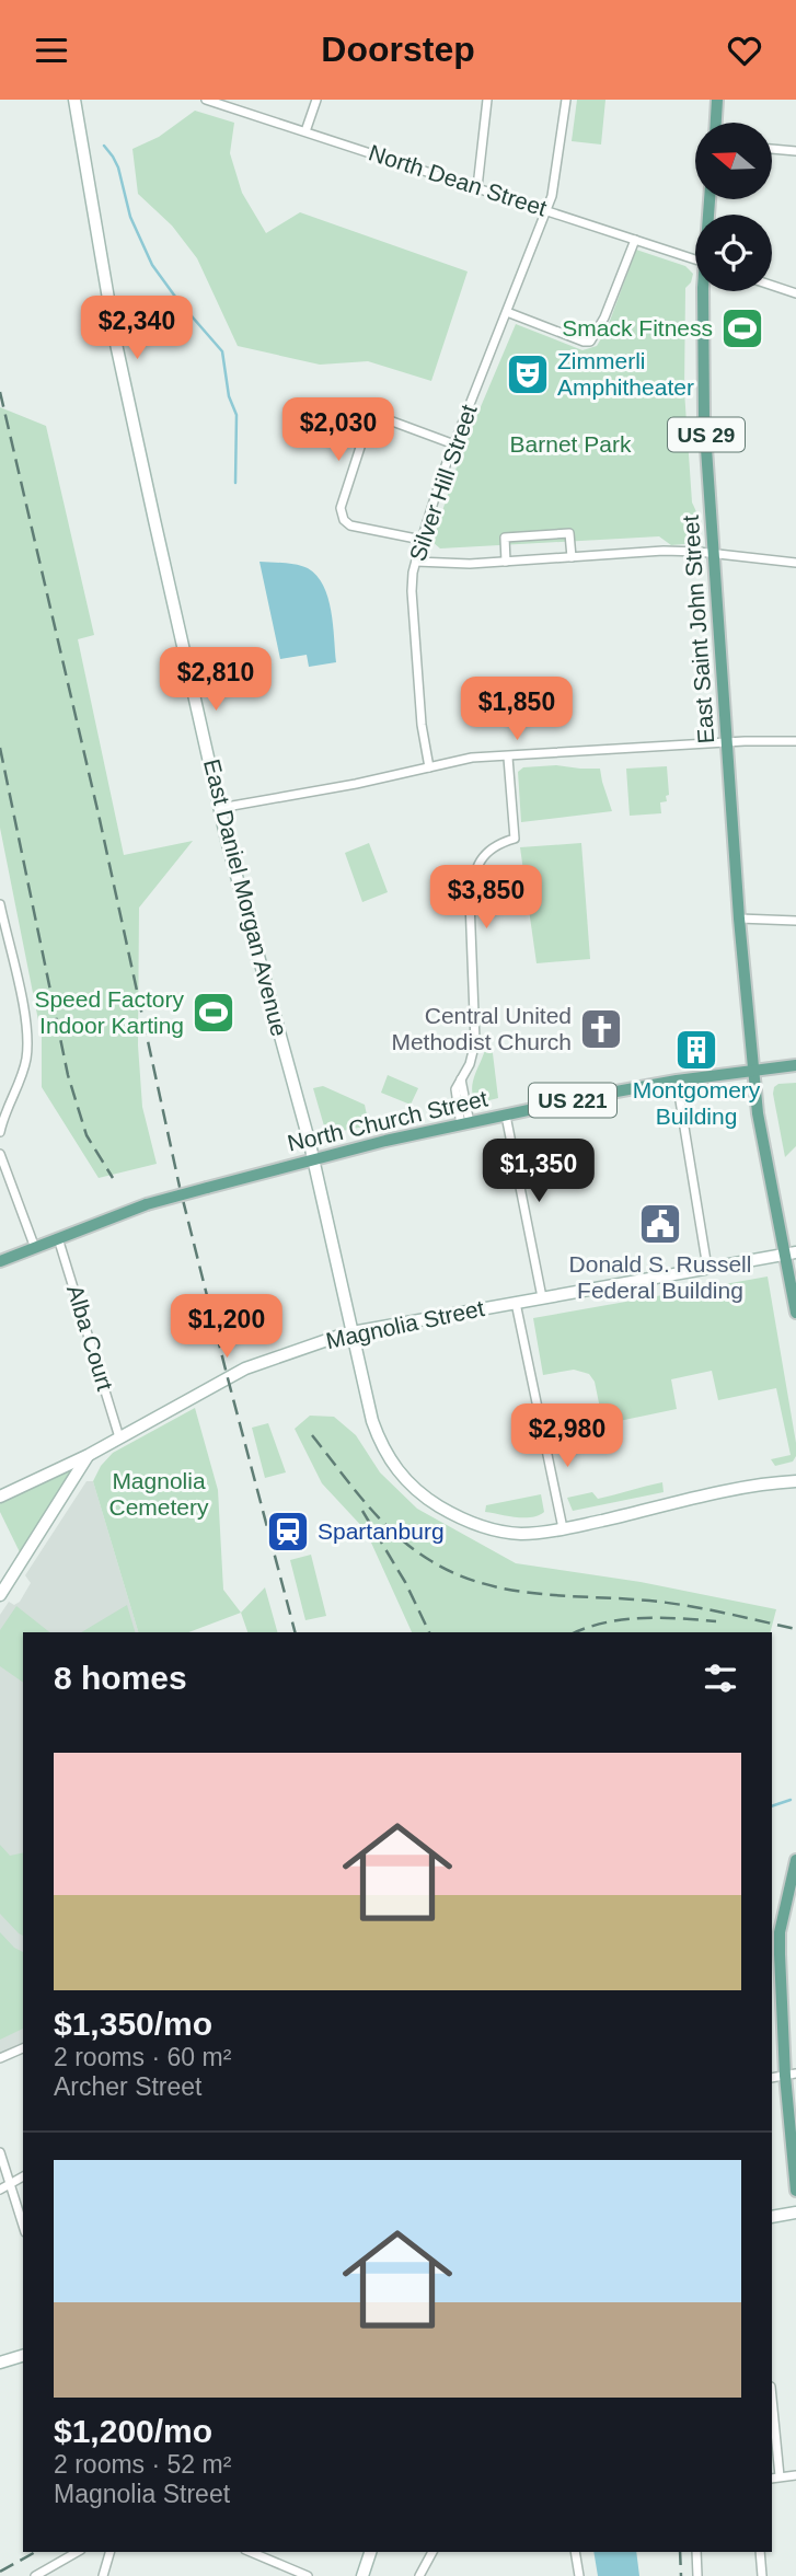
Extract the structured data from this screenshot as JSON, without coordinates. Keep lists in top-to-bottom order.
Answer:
{
  "streets": {
    "main road": [
      "US 29",
      "East Saint John Street",
      "East Daniel Morgan Avenue",
      "US 221",
      "North Church Street",
      "Magnolia Street"
    ],
    "street": ["North Dean Street", "Silver Hill Street", "Alba Court"]
  },
  "crossings": [
    ["North Dean Street", "Silver Hill Street"],
    ["US 29", "East Saint John Street"],
    ["US 29", "North Church Street"],
    ["US 29", "Magnolia Street"],
    ["East Saint John Street", "North Church Street"],
    ["East Daniel Morgan Avenue", "North Church Street"],
    ["East Daniel Morgan Avenue", "Magnolia Street"],
    ["North Church Street", "Alba Court"],
    ["Magnolia Street", "Alba Court"]
  ],
  "parks": ["Barnet Park", "Magnolia Cemetery"],
  "places": {
    "sports": ["Smack Fitness", "Speed Factory Indoor Karting"],
    "theatre": ["Zimmerli Amphitheater"],
    "church": ["Central United Methodist Church"],
    "building": ["Montgomery Building"],
    "public building": ["Donald S. Russell Federal Building"],
    "station": ["Spartanburg"]
  },
  "north": "left",
  "page": {
    "header": "Doorstep",
    "price": [
      "$2,340",
      "$2,030",
      "$2,810",
      "$1,850",
      "$3,850",
      "$1,350",
      "$1,200",
      "$2,980"
    ],
    "heading": "8 homes",
    "list": [
      {
        "name": "$1,350/mo",
        "note": "2 rooms · 60 m² · Archer Street"
      },
      {
        "name": "$1,200/mo",
        "note": "2 rooms · 52 m² · Magnolia Street"
      }
    ]
  }
}
